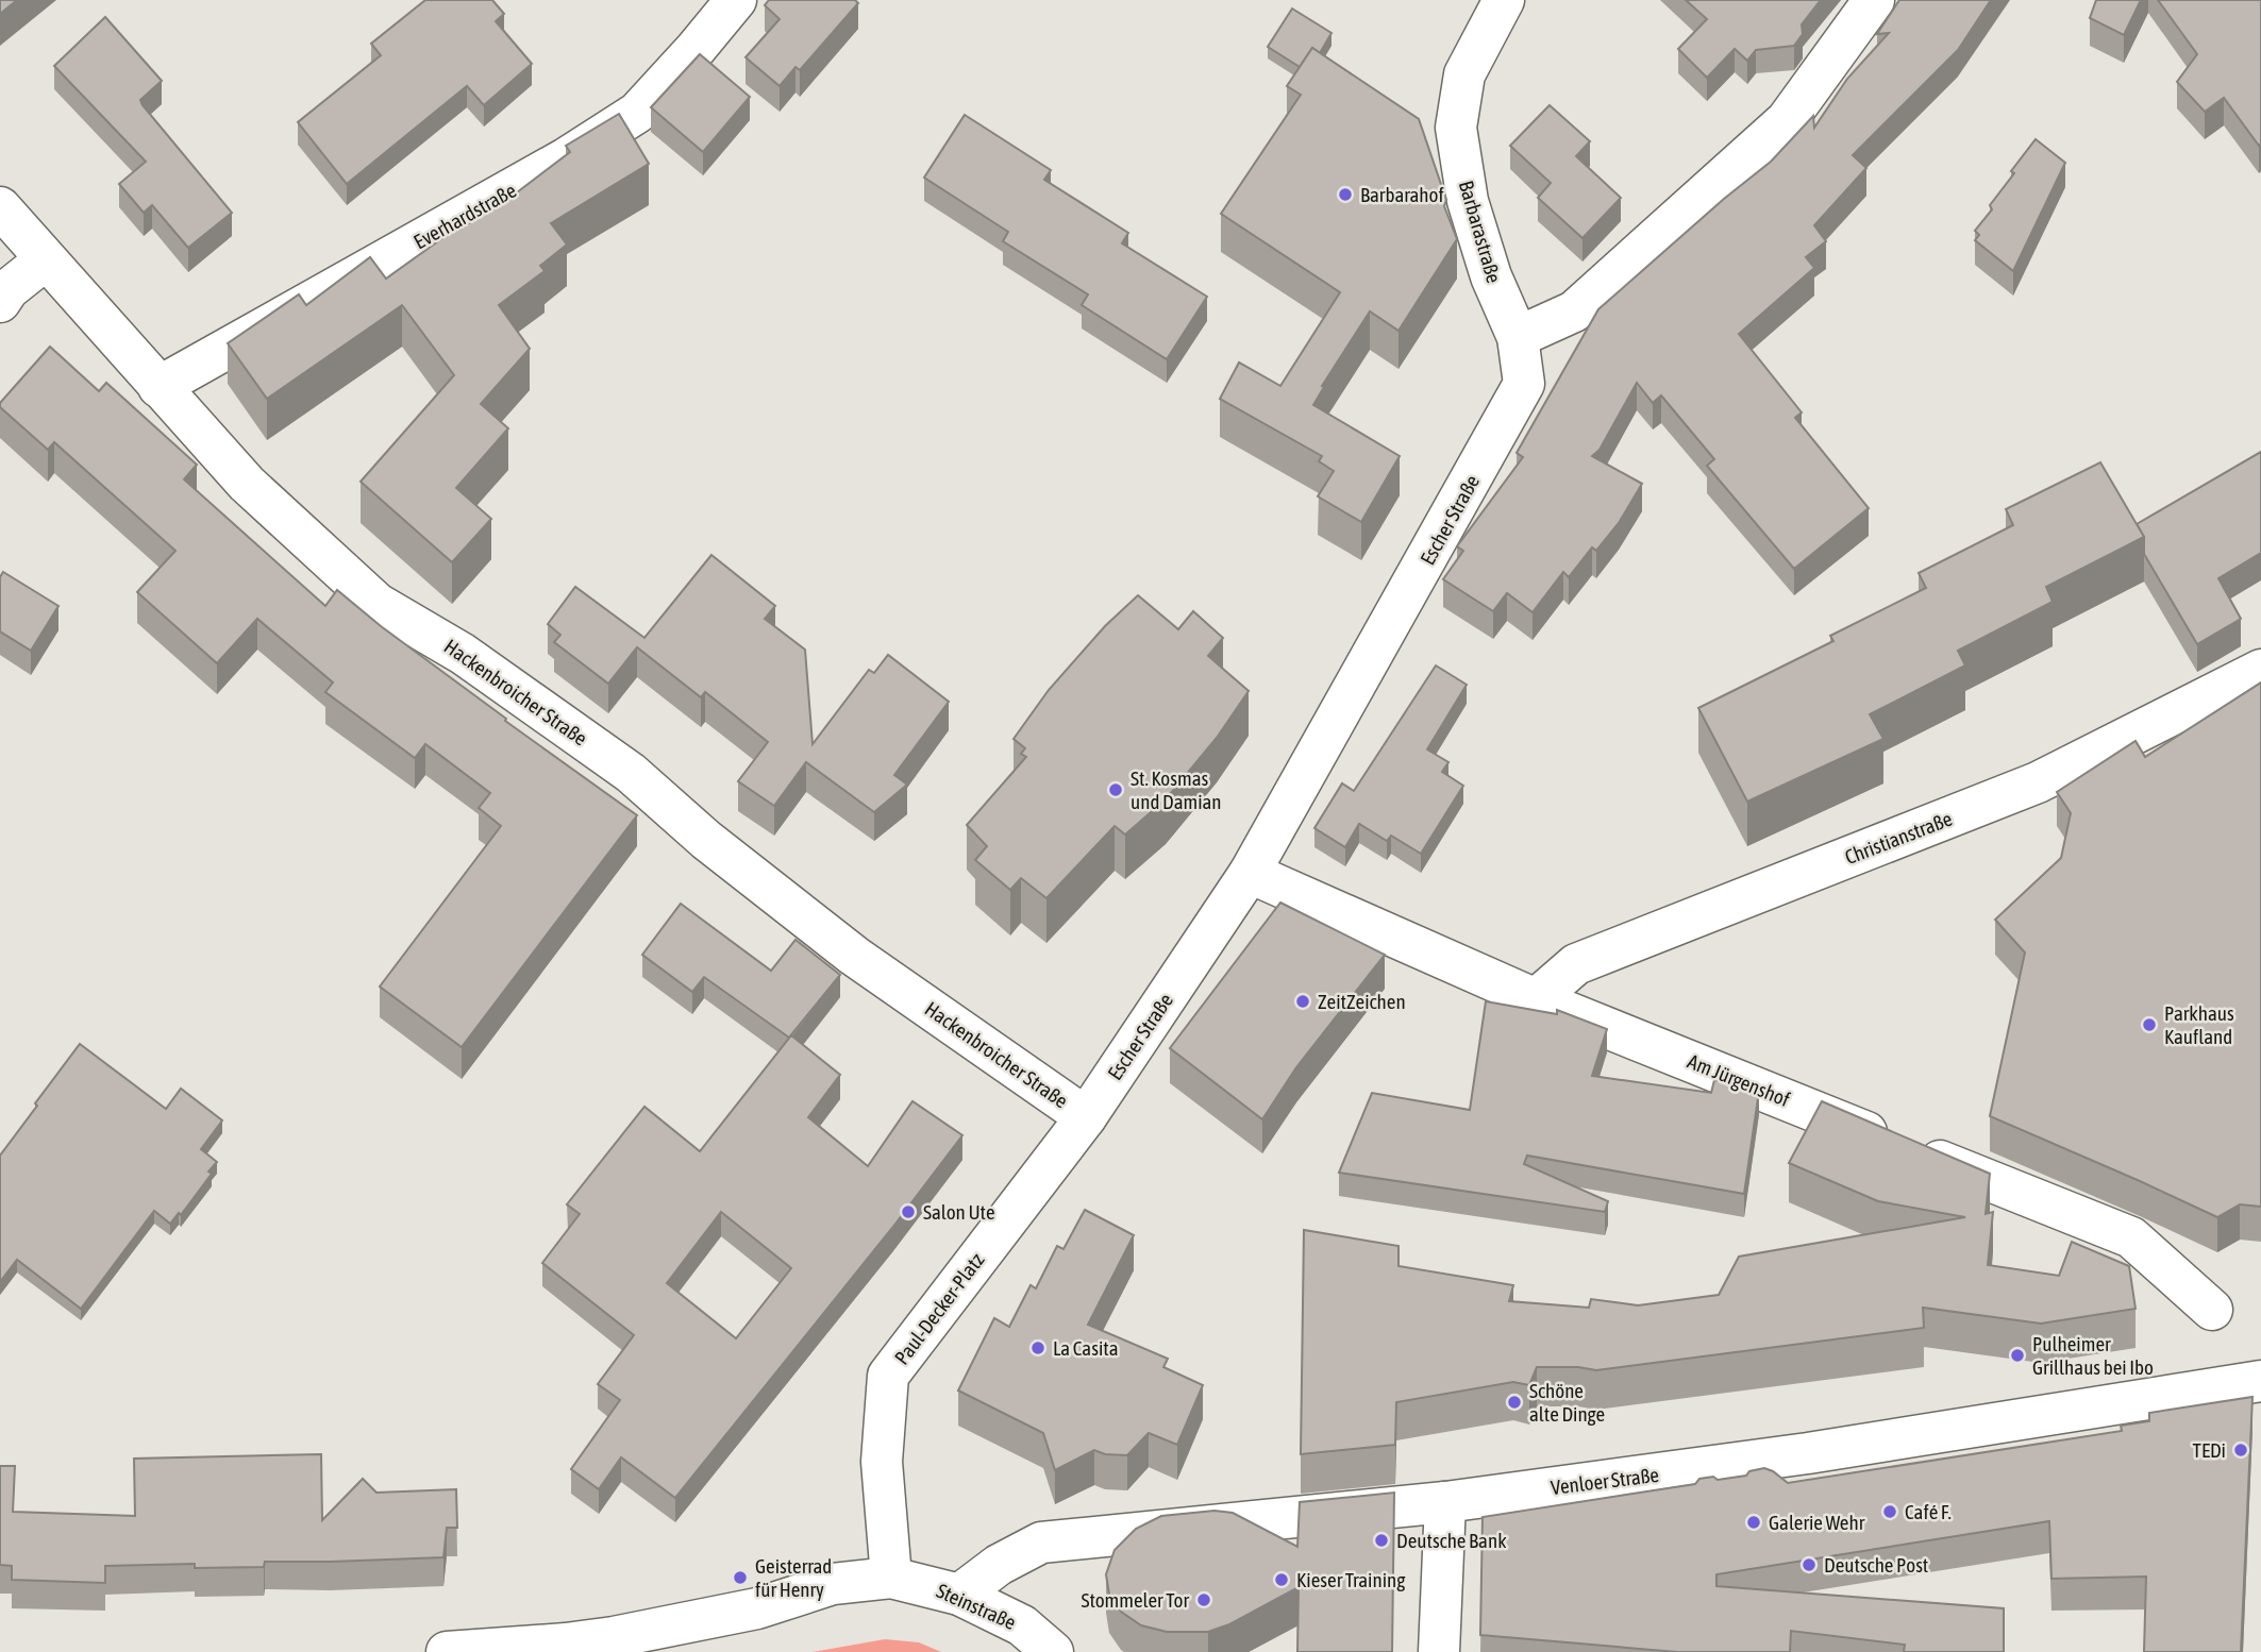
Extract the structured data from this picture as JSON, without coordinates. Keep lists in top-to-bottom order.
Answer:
{
  "streets": {
    "street": [
      "Everhardstraße",
      "Barbarastraße",
      "Escher Straße",
      "Hackenbroicher Straße",
      "Christianstraße",
      "Am Jürgenshof",
      "Paul-Decker-Platz",
      "Venloer Straße",
      "Steinstraße"
    ]
  },
  "crossings": [
    ["Everhardstraße", "Hackenbroicher Straße"],
    ["Barbarastraße", "Escher Straße"],
    ["Escher Straße", "Hackenbroicher Straße"],
    ["Escher Straße", "Am Jürgenshof"],
    ["Escher Straße", "Paul-Decker-Platz"],
    ["Hackenbroicher Straße", "Paul-Decker-Platz"],
    ["Christianstraße", "Am Jürgenshof"],
    ["Paul-Decker-Platz", "Steinstraße"],
    ["Venloer Straße", "Steinstraße"]
  ],
  "places": [
    "Barbarahof",
    "St. Kosmas und Damian",
    "ZeitZeichen",
    "Parkhaus Kaufland",
    "Salon Ute",
    "La Casita",
    "Pulheimer Grillhaus bei Ibo",
    "Schöne alte Dinge",
    "TEDi",
    "Café F.",
    "Galerie Wehr",
    "Deutsche Bank",
    "Deutsche Post",
    "Geisterrad für Henry",
    "Kieser Training",
    "Stommeler Tor"
  ]
}
